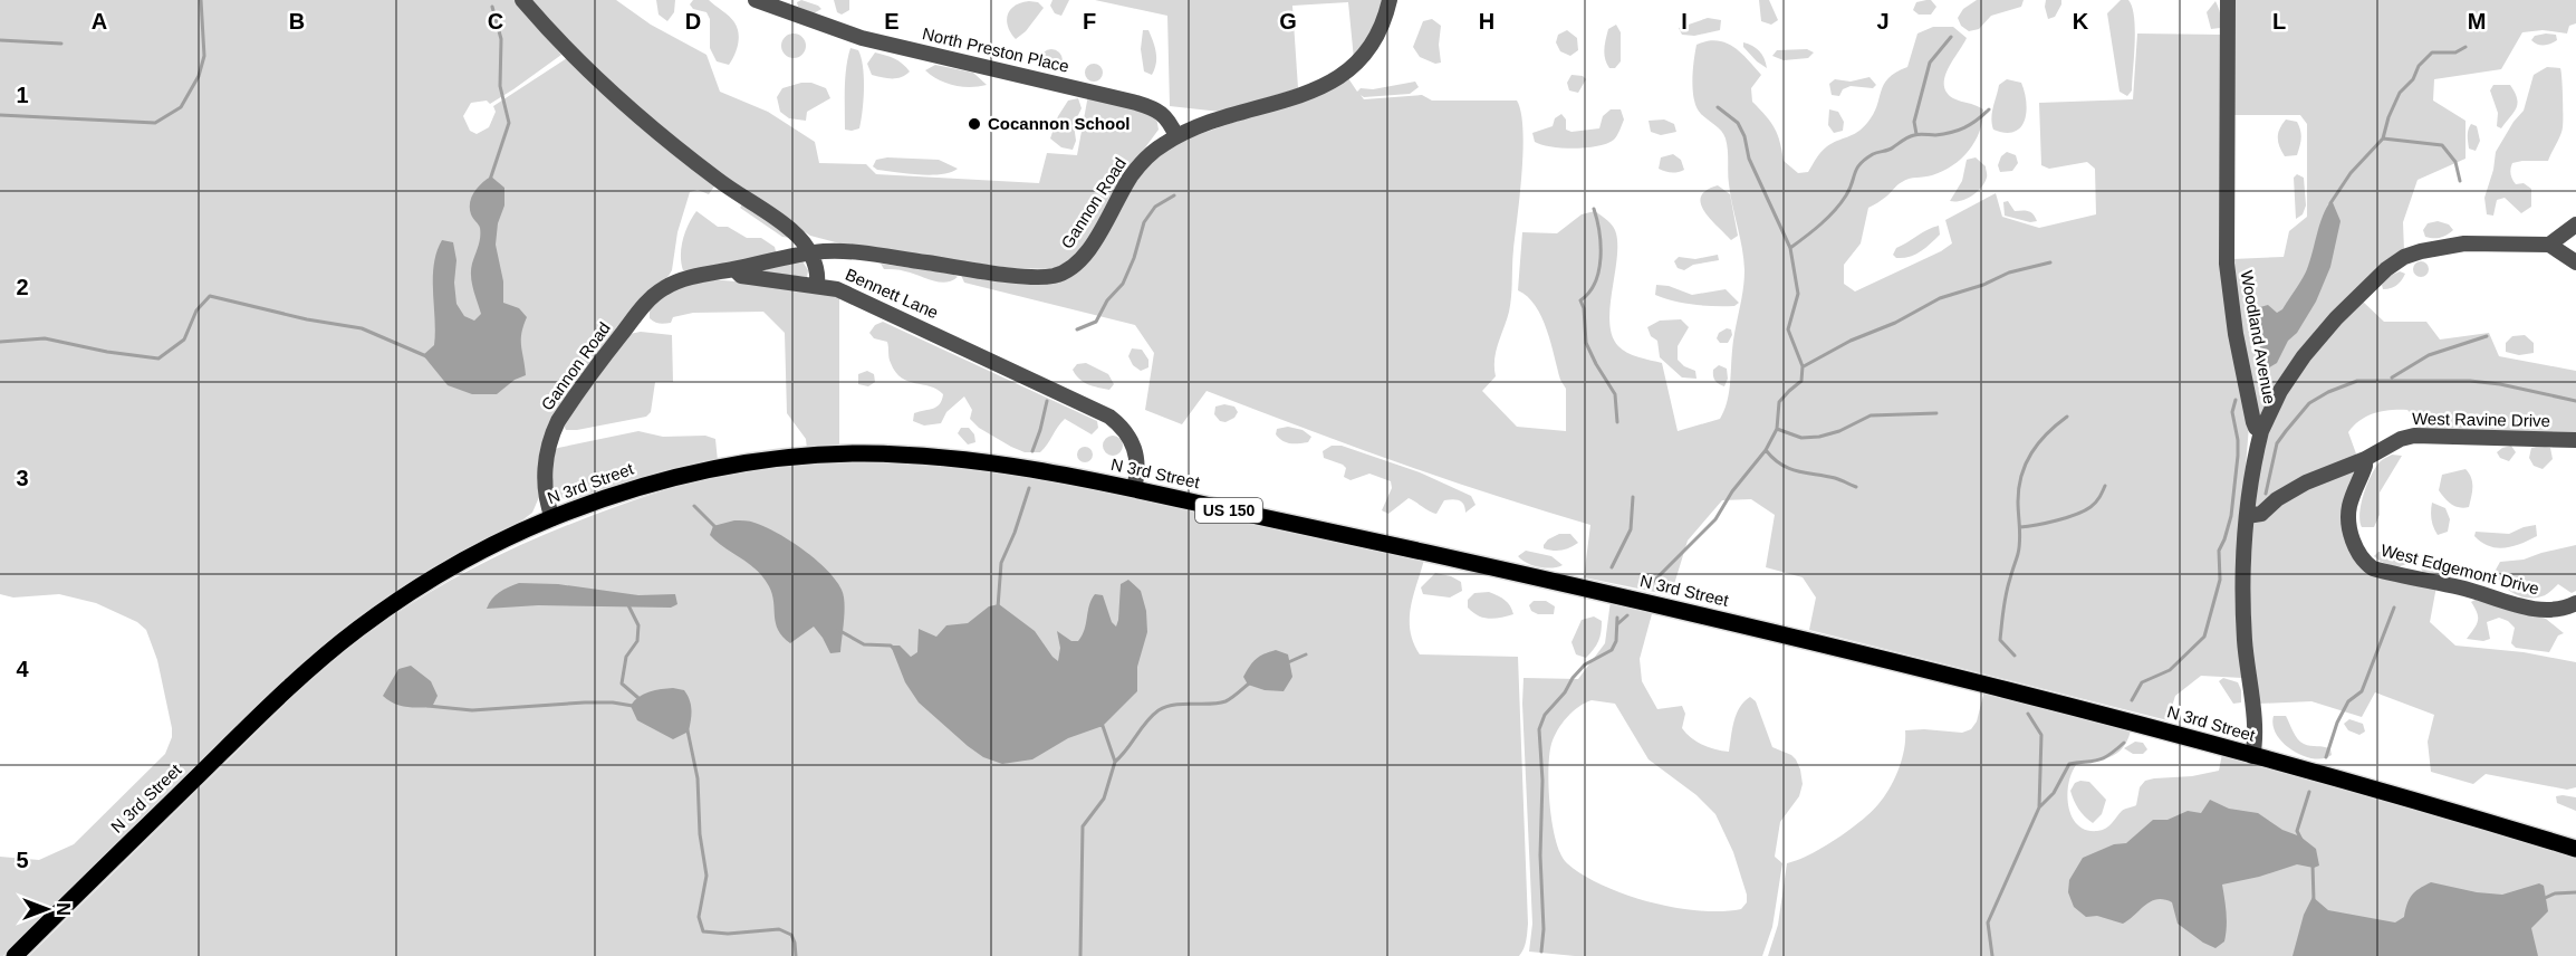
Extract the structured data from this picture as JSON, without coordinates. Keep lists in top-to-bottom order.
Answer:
{
  "streets": {
    "main road": ["N 3rd Street", "US 150"],
    "street": [
      "North Preston Place",
      "Gannon Road",
      "Bennett Lane",
      "Woodland Avenue",
      "West Ravine Drive",
      "West Edgemont Drive"
    ]
  },
  "crossings": [
    ["North Preston Place", "Gannon Road"],
    ["Gannon Road", "Bennett Lane"],
    ["Gannon Road", "N 3rd Street"],
    ["Bennett Lane", "N 3rd Street"],
    ["Woodland Avenue", "West Ravine Drive"],
    ["Woodland Avenue", "N 3rd Street"],
    ["West Ravine Drive", "West Edgemont Drive"]
  ],
  "places": ["Cocannon School"],
  "north": "right",
  "grid": {
    "columns": [
      "A",
      "B",
      "C",
      "D",
      "E",
      "F",
      "G",
      "H",
      "I",
      "J",
      "K",
      "L",
      "M"
    ],
    "rows": [
      "1",
      "2",
      "3",
      "4",
      "5"
    ]
  }
}
